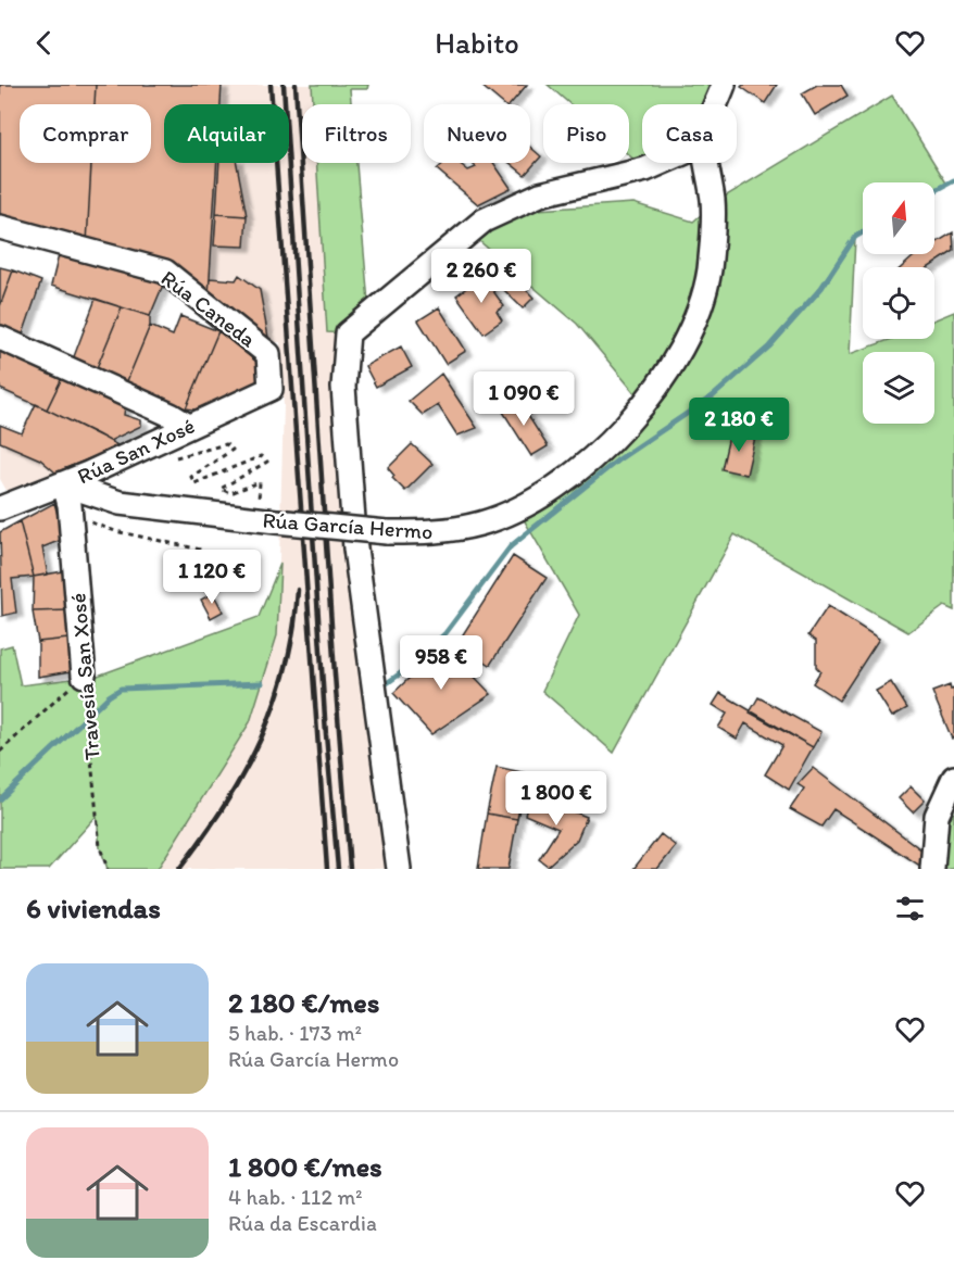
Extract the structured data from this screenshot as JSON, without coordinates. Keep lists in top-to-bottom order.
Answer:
{
  "streets": {
    "street": [
      "Rúa Caneda",
      "Rúa San Xosé",
      "Rúa García Hermo",
      "Travesía San Xosé"
    ]
  },
  "crossings": [
    ["Rúa Caneda", "Rúa San Xosé"],
    ["Rúa San Xosé", "Rúa García Hermo"],
    ["Rúa San Xosé", "Travesía San Xosé"],
    ["Rúa García Hermo", "Travesía San Xosé"]
  ],
  "north": "top",
  "page": {
    "header": "Habito",
    "chip": [
      "Comprar",
      "Alquilar",
      "Filtros",
      "Nuevo",
      "Piso",
      "Casa"
    ],
    "price": [
      "2 260 €",
      "1 090 €",
      "2 180 €",
      "1 120 €",
      "958 €",
      "1 800 €"
    ],
    "heading": "6 viviendas",
    "list": [
      {
        "name": "2 180 €/mes",
        "note": "5 hab. · 173 m² · Rúa García Hermo"
      },
      {
        "name": "1 800 €/mes",
        "note": "4 hab. · 112 m² · Rúa da Escardia"
      }
    ]
  }
}
